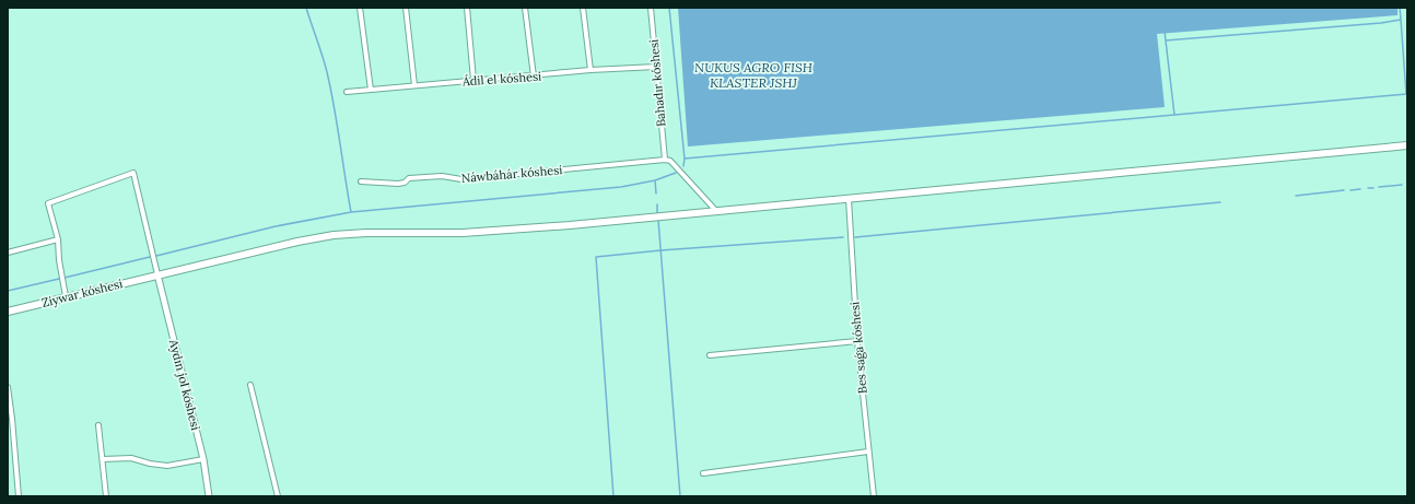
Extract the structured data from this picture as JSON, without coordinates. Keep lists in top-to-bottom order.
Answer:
{
  "streets": {
    "main road": ["Ziywar kóshesi"],
    "street": [
      "Ádil el kóshesi",
      "Bahadır kóshesi",
      "Náwbáhár kóshesi",
      "Bes saǵa kóshesi",
      "Aydın jol kóshesi"
    ]
  },
  "crossings": [
    ["Ádil el kóshesi", "Bahadır kóshesi"],
    ["Bahadır kóshesi", "Náwbáhár kóshesi"],
    ["Ziywar kóshesi", "Bes saǵa kóshesi"],
    ["Ziywar kóshesi", "Aydın jol kóshesi"]
  ],
  "water": ["NUKUS AGRO FISH KLASTER JSHJ"]
}
